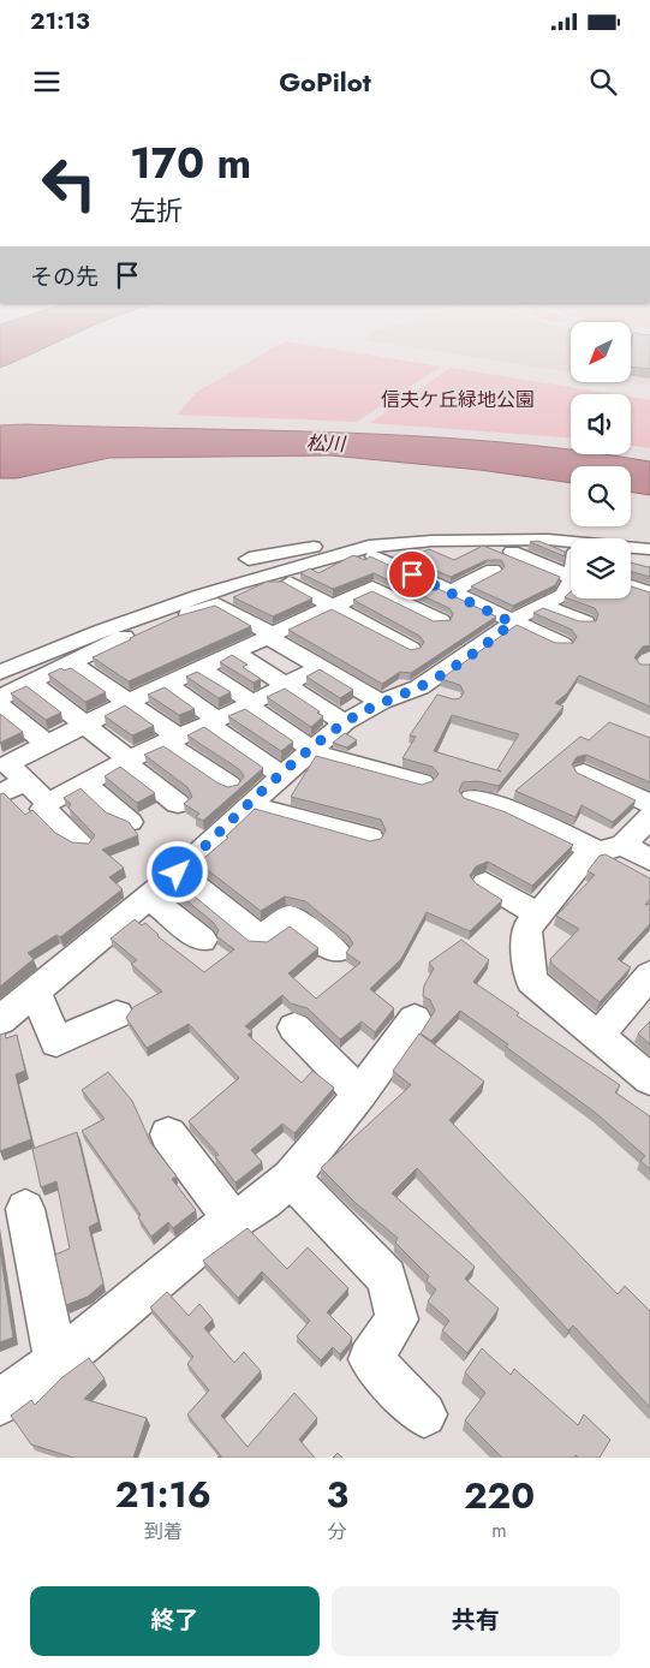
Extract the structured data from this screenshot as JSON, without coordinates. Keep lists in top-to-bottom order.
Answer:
{
  "water": ["松川"],
  "parks": ["信夫ケ丘緑地公園"],
  "north": "bottom left",
  "page": {
    "status": "21:13",
    "header": "GoPilot",
    "turn": ["170 m", "左折"],
    "then": "その先",
    "eta": [
      "21:16",
      "到着",
      "3",
      "分",
      "220",
      "m"
    ],
    "buttons": ["終了", "共有"]
  }
}
